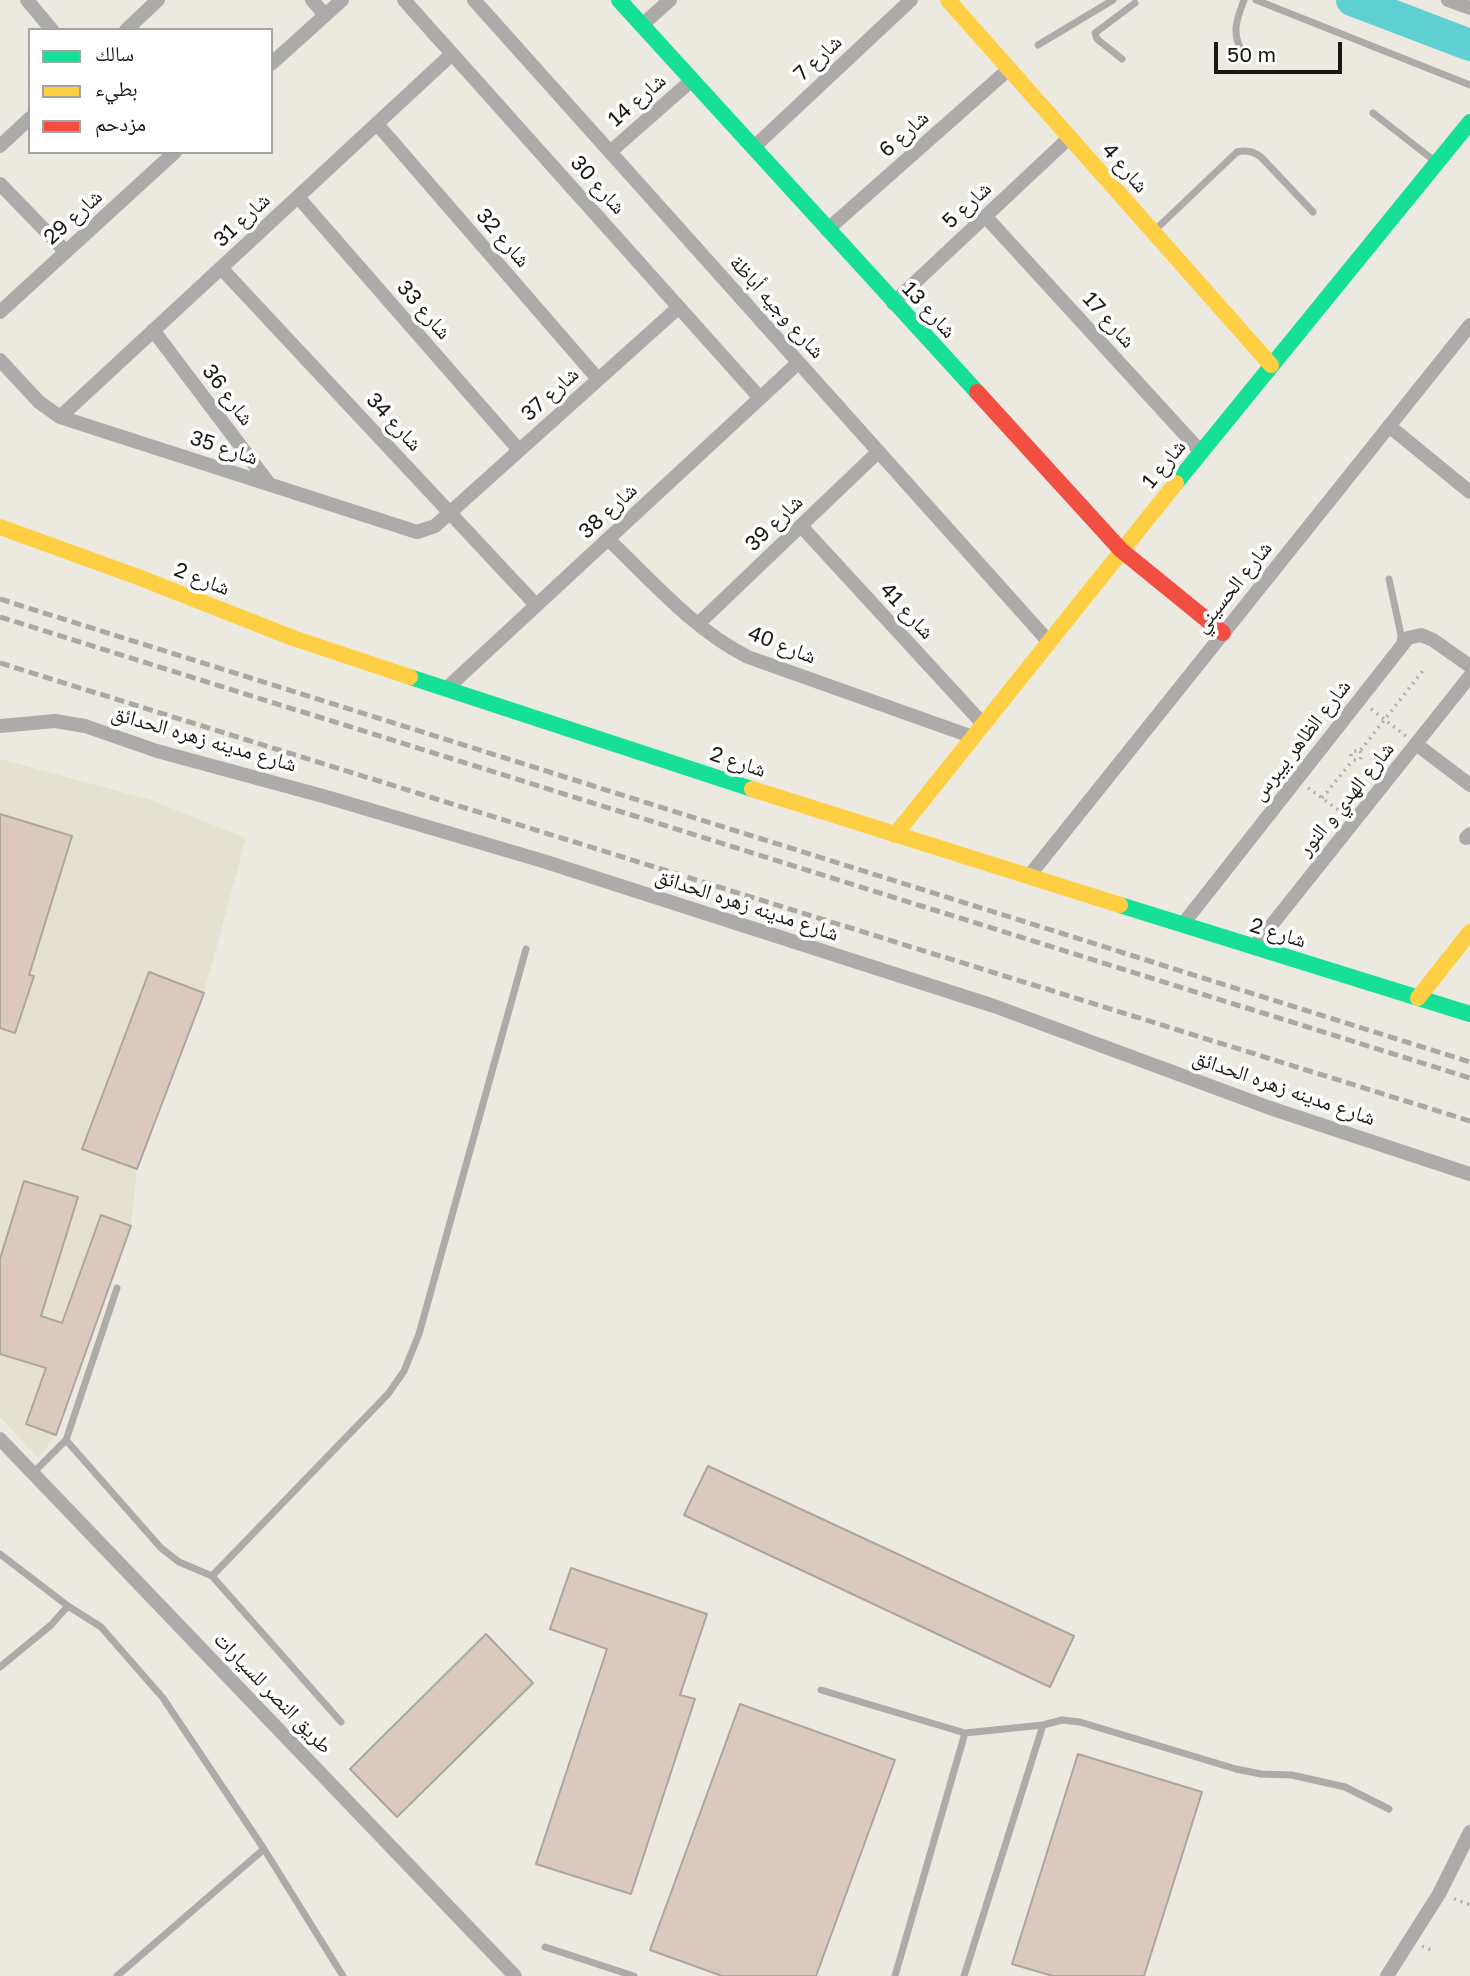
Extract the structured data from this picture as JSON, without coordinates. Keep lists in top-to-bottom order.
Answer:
{
  "streets": {
    "street": [
      "شارع 7",
      "شارع 14",
      "شارع 6",
      "شارع 4",
      "شارع 30",
      "شارع 5",
      "شارع 29",
      "شارع 31",
      "شارع 32",
      "شارع وجيه أباظة",
      "شارع 33",
      "شارع 13",
      "شارع 17",
      "شارع 37",
      "شارع 36",
      "شارع 34",
      "شارع 35",
      "شارع 1",
      "شارع 38",
      "شارع 39",
      "شارع 2",
      "شارع الحسيني",
      "شارع 41",
      "شارع 40",
      "شارع مدينه زهره الحدائق",
      "شارع الظاهر بيبرس",
      "شارع الهدي و النور",
      "طريق النصر للسيارات"
    ]
  },
  "crossings": [
    ["شارع 7", "شارع 13"],
    ["شارع 14", "شارع وجيه أباظة"],
    ["شارع 14", "شارع 13"],
    ["شارع 6", "شارع 4"],
    ["شارع 6", "شارع 13"],
    ["شارع 4", "شارع 5"],
    ["شارع 4", "شارع 1"],
    ["شارع 30", "شارع 31"],
    ["شارع 30", "شارع 37"],
    ["شارع 30", "شارع 38"],
    ["شارع 5", "شارع 13"],
    ["شارع 5", "شارع 17"],
    ["شارع 31", "شارع 32"],
    ["شارع 31", "شارع 33"],
    ["شارع 31", "شارع 36"],
    ["شارع 31", "شارع 34"],
    ["شارع 31", "شارع 35"],
    ["شارع 32", "شارع 37"],
    ["شارع وجيه أباظة", "شارع 1"],
    ["شارع وجيه أباظة", "شارع 38"],
    ["شارع وجيه أباظة", "شارع 39"],
    ["شارع 33", "شارع 37"],
    ["شارع 13", "شارع 1"],
    ["شارع 13", "شارع الحسيني"],
    ["شارع 17", "شارع 1"],
    ["شارع 37", "شارع 34"],
    ["شارع 37", "شارع 35"],
    ["شارع 36", "شارع 35"],
    ["شارع 34", "شارع 35"],
    ["شارع 34", "شارع 38"],
    ["شارع 1", "شارع 2"],
    ["شارع 1", "شارع 41"],
    ["شارع 1", "شارع 40"],
    ["شارع 38", "شارع 2"],
    ["شارع 38", "شارع 40"],
    ["شارع 39", "شارع 41"],
    ["شارع 39", "شارع 40"],
    ["شارع 2", "شارع الحسيني"],
    ["شارع 2", "شارع الظاهر بيبرس"],
    ["شارع 2", "شارع الهدي و النور"]
  ],
  "legend": ["سالك", "بطيء", "مزدحم"],
  "scale_bar": "50 m"
}
